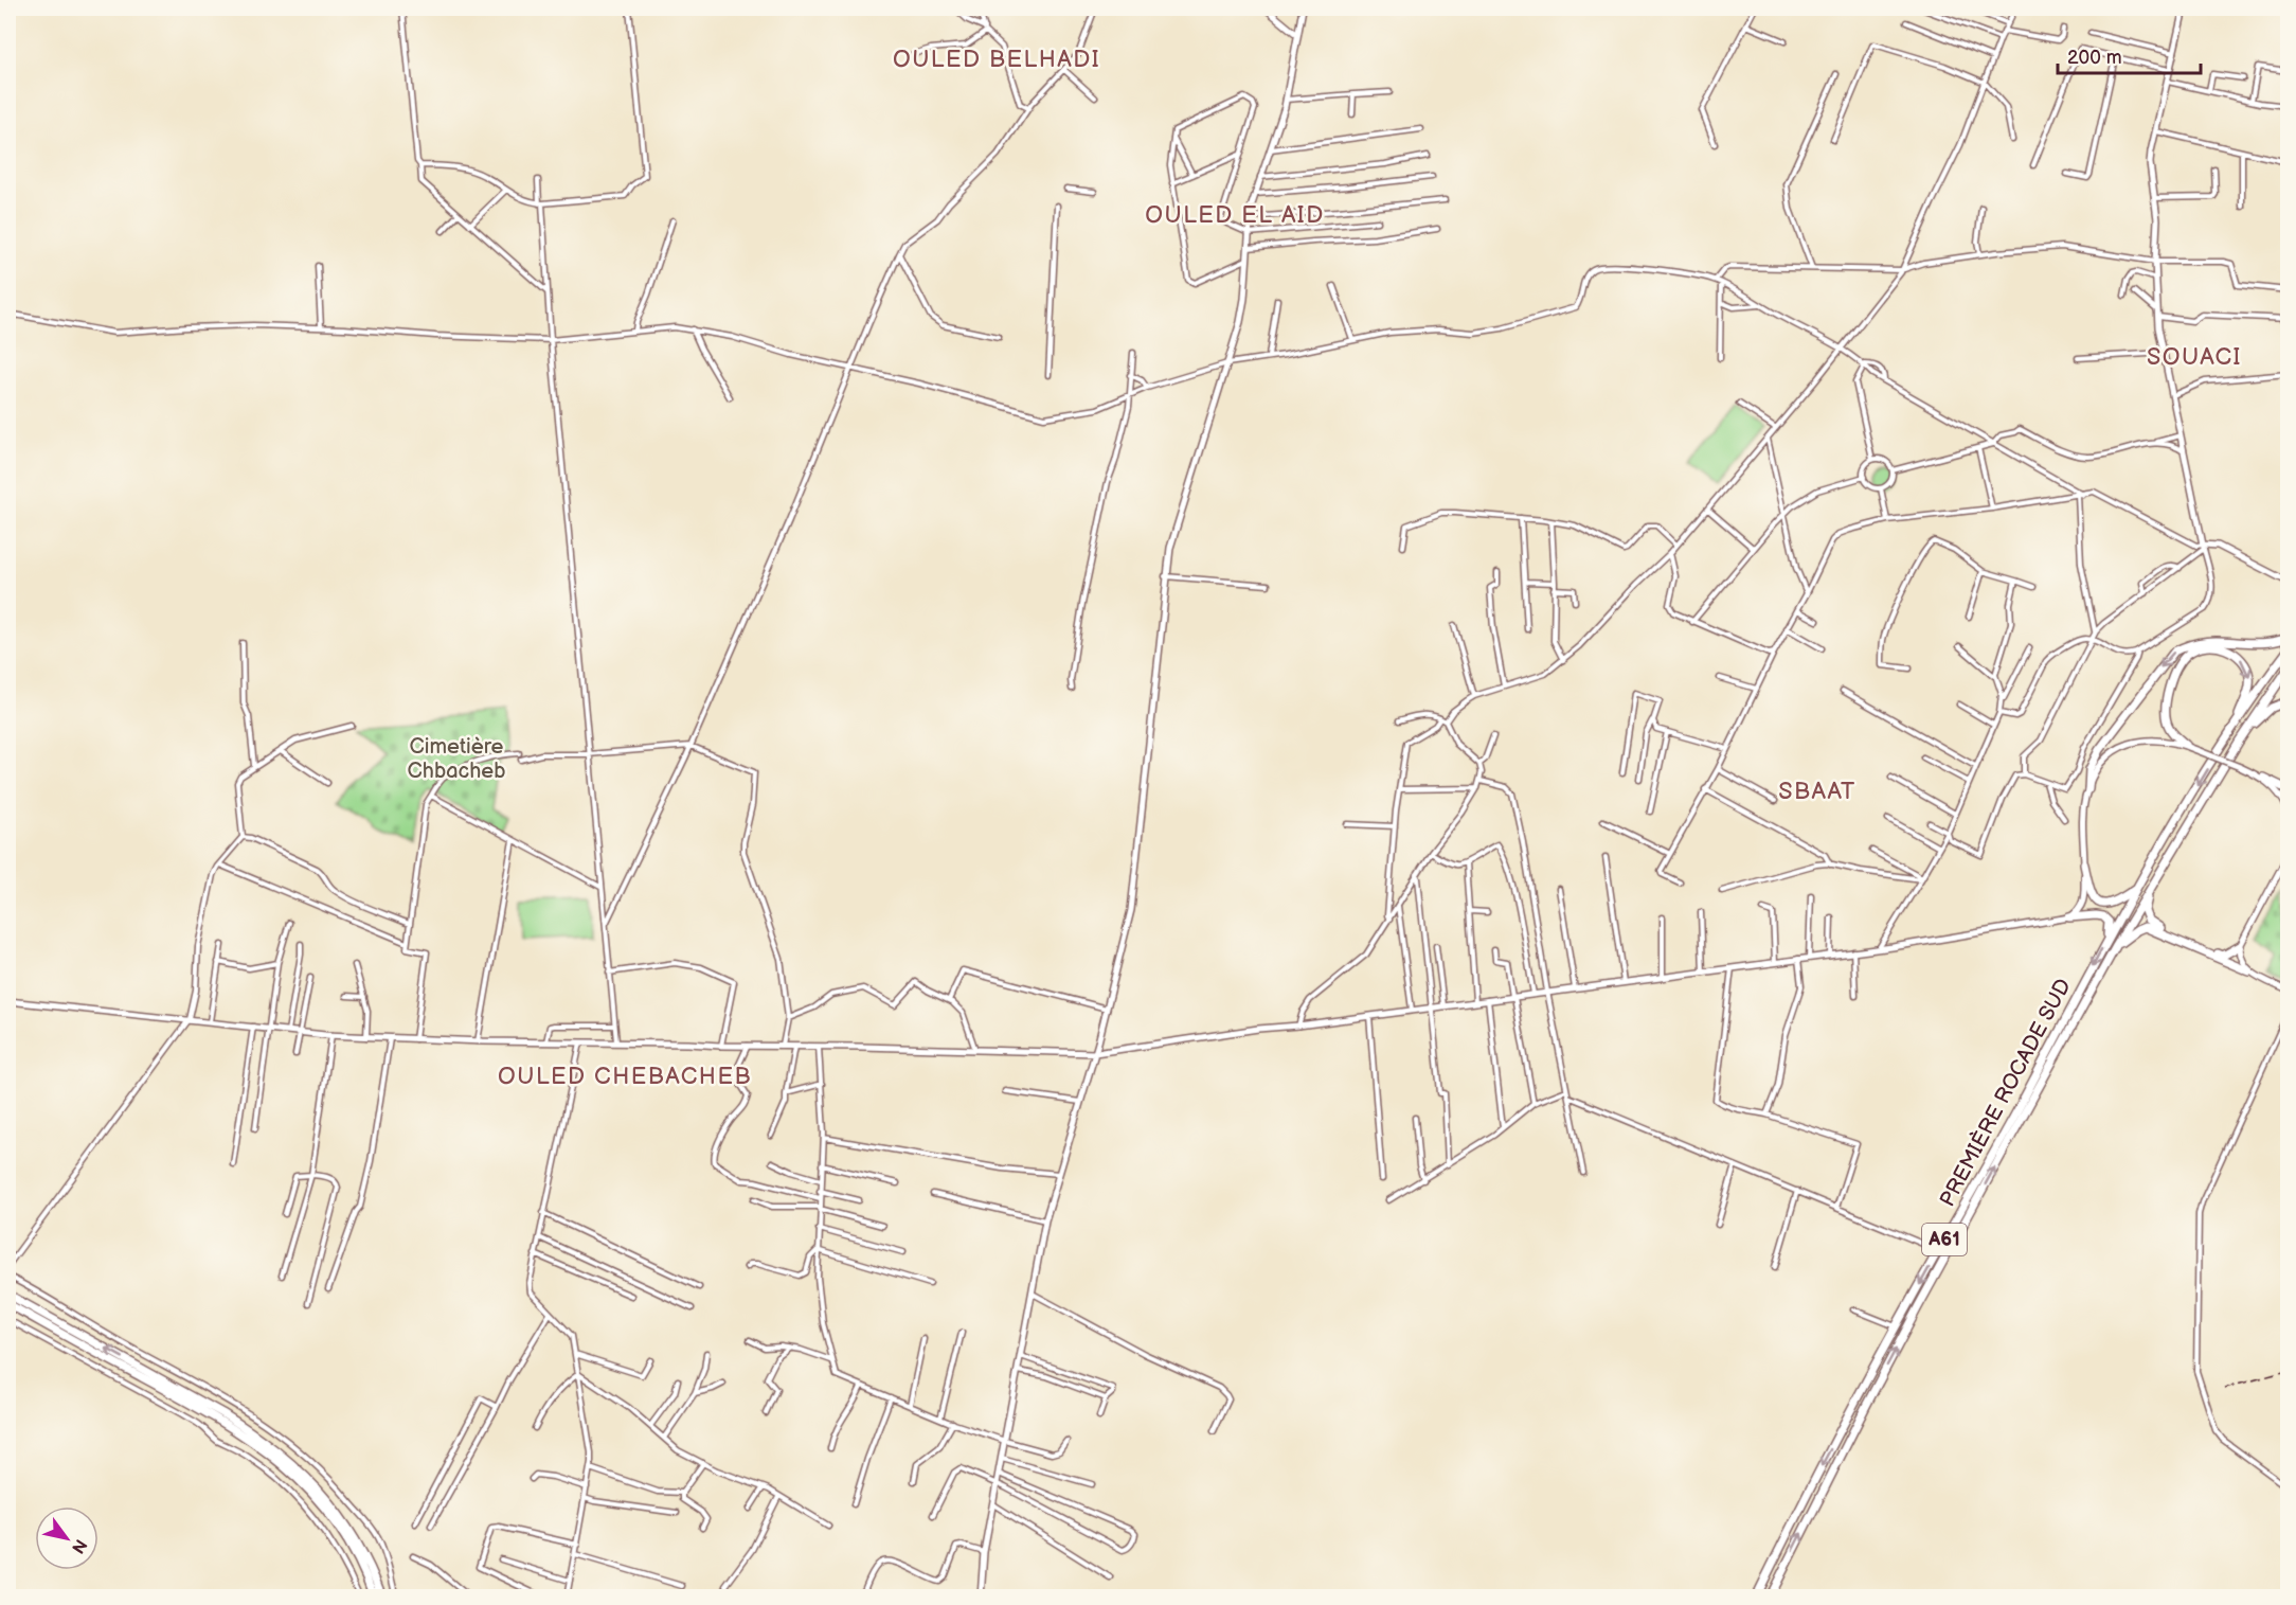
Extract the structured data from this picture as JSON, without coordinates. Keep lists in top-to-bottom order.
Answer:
{
  "streets": {
    "highway": ["PREMIÈRE ROCADE SUD", "A61"]
  },
  "districts": [
    "OULED BELHADI",
    "OULED EL AID",
    "SOUACI",
    "SBAAT",
    "OULED CHEBACHEB"
  ],
  "parks": ["Cimetière Chbacheb"],
  "scale_bar": "200 m",
  "north": "bottom right"
}
